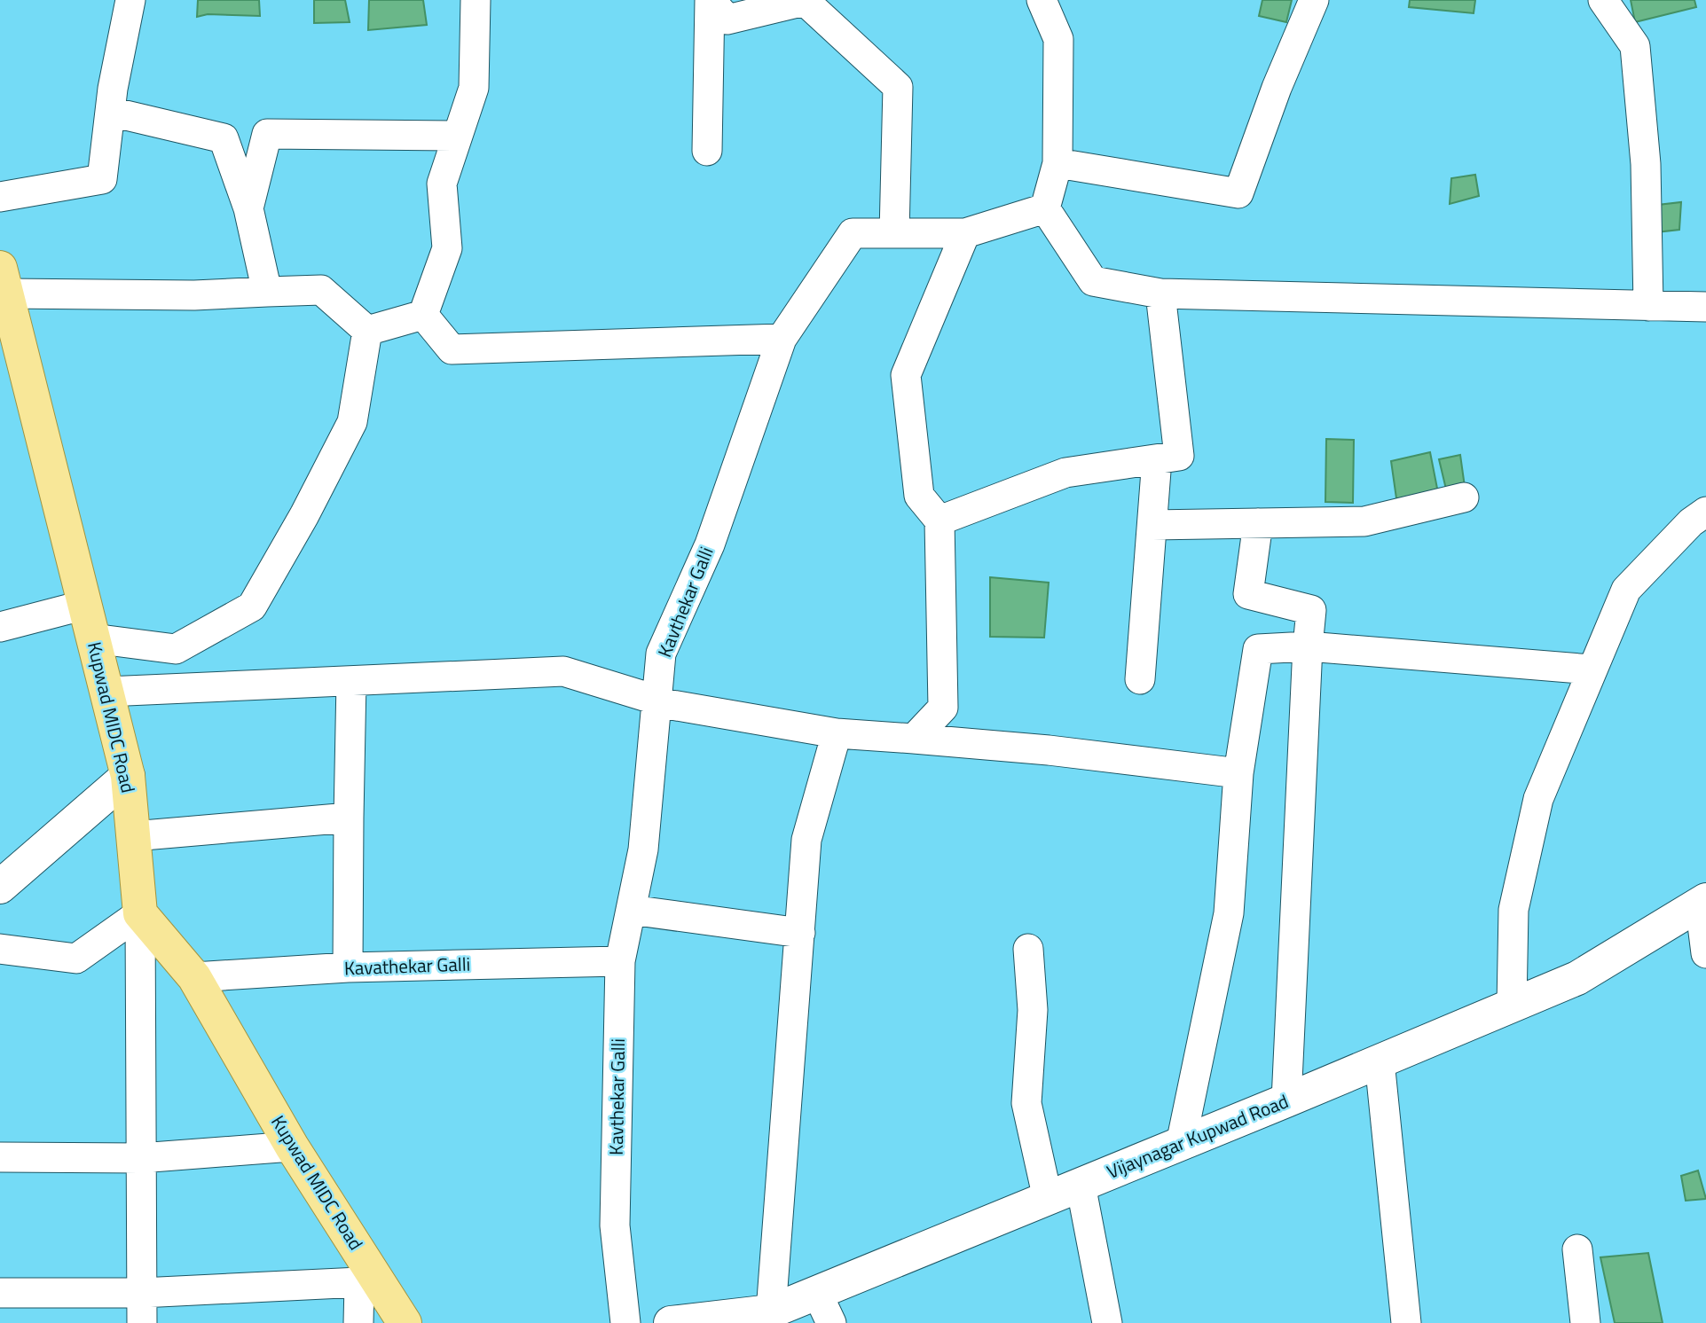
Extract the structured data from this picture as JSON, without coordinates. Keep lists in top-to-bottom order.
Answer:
{
  "streets": {
    "main road": ["Kupwad MIDC Road"],
    "street": ["Kavthekar Galli", "Kavathekar Galli", "Vijaynagar Kupwad Road"]
  },
  "crossings": [
    ["Kavthekar Galli", "Kavathekar Galli"],
    ["Kupwad MIDC Road", "Kavathekar Galli"]
  ]
}
